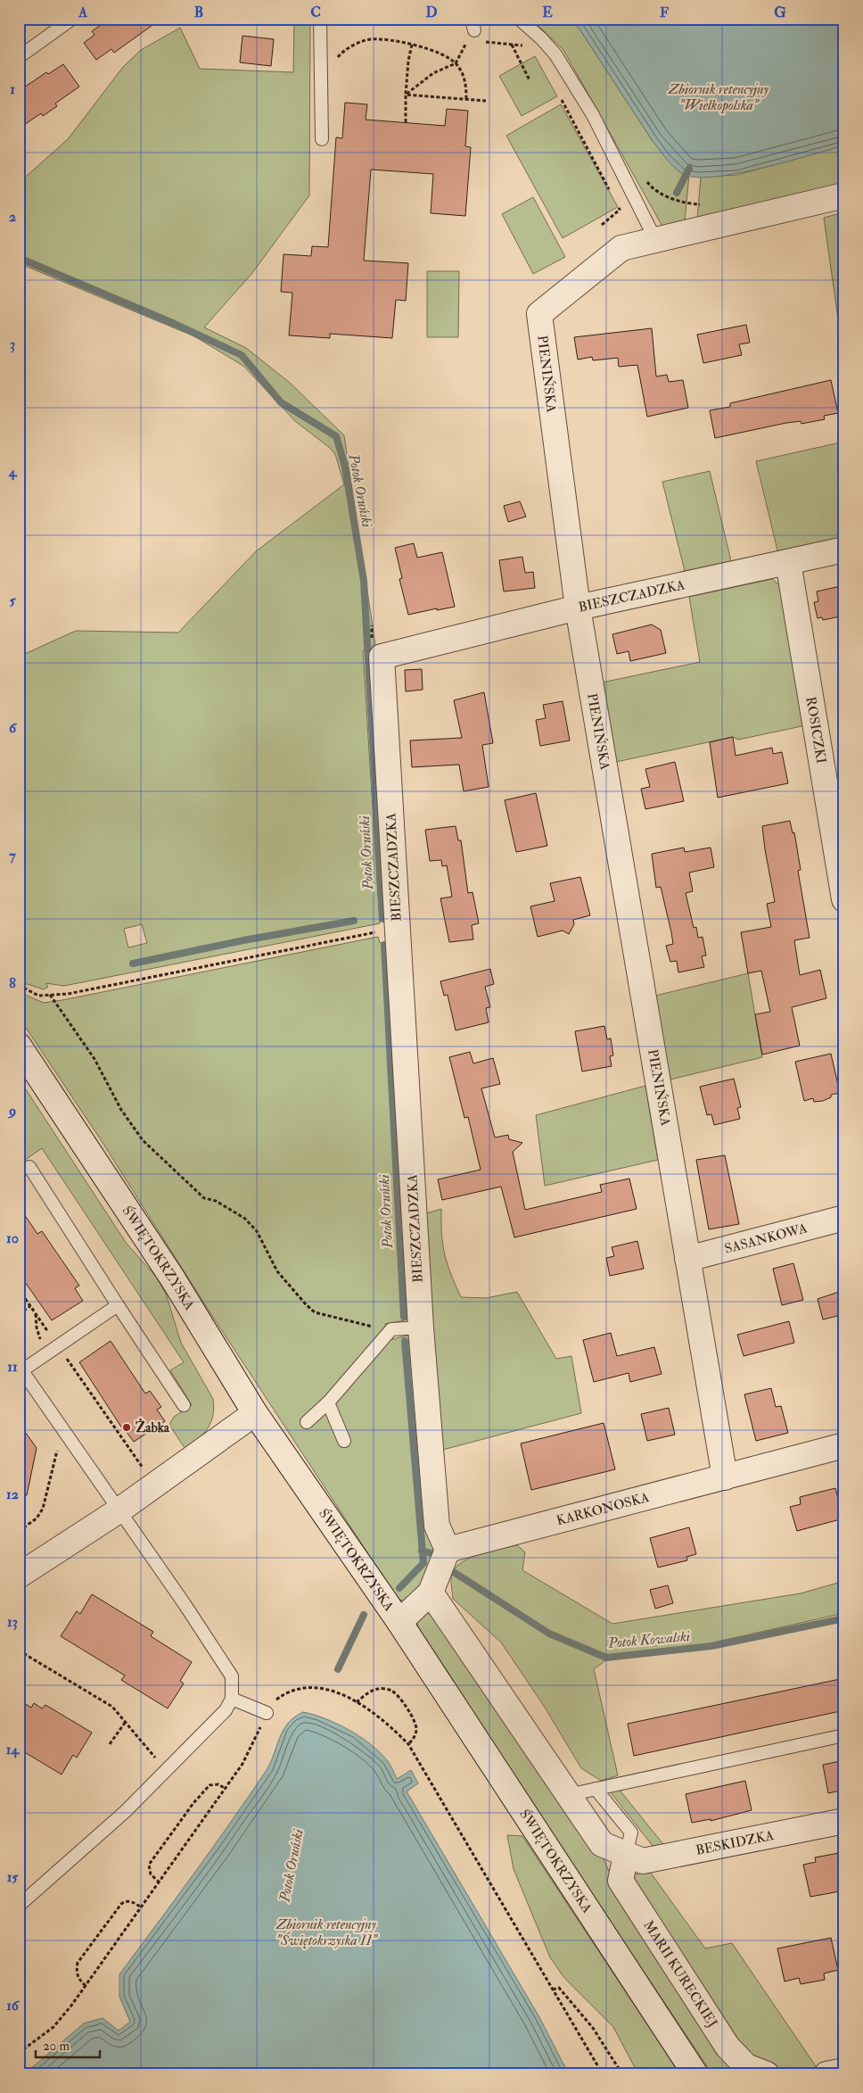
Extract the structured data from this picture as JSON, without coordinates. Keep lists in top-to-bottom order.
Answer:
{
  "streets": {
    "street": [
      "PIENIŃSKA",
      "BIESZCZADZKA",
      "ROSICZKI",
      "SASANKOWA",
      "ŚWIĘTOKRZYSKA",
      "KARKONOSKA",
      "BESKIDZKA",
      "MARII KURECKIEJ"
    ]
  },
  "crossings": [
    ["PIENIŃSKA", "BIESZCZADZKA"],
    ["PIENIŃSKA", "SASANKOWA"],
    ["PIENIŃSKA", "KARKONOSKA"],
    ["BIESZCZADZKA", "ROSICZKI"],
    ["BIESZCZADZKA", "KARKONOSKA"],
    ["BESKIDZKA", "MARII KURECKIEJ"]
  ],
  "water": [
    "Zbiornik retencyjny \"Wielkopolska\"",
    "Potok Oruński",
    "Potok Kowalski",
    "Zbiornik retencyjny \"Świętokrzyska II\""
  ],
  "places": ["Żabka"],
  "scale_bar": "20 m",
  "grid": {
    "columns": [
      "A",
      "B",
      "C",
      "D",
      "E",
      "F",
      "G"
    ],
    "rows": [
      "1",
      "2",
      "3",
      "4",
      "5",
      "6",
      "7",
      "8",
      "9",
      "10",
      "11",
      "12",
      "13",
      "14",
      "15",
      "16"
    ]
  }
}
